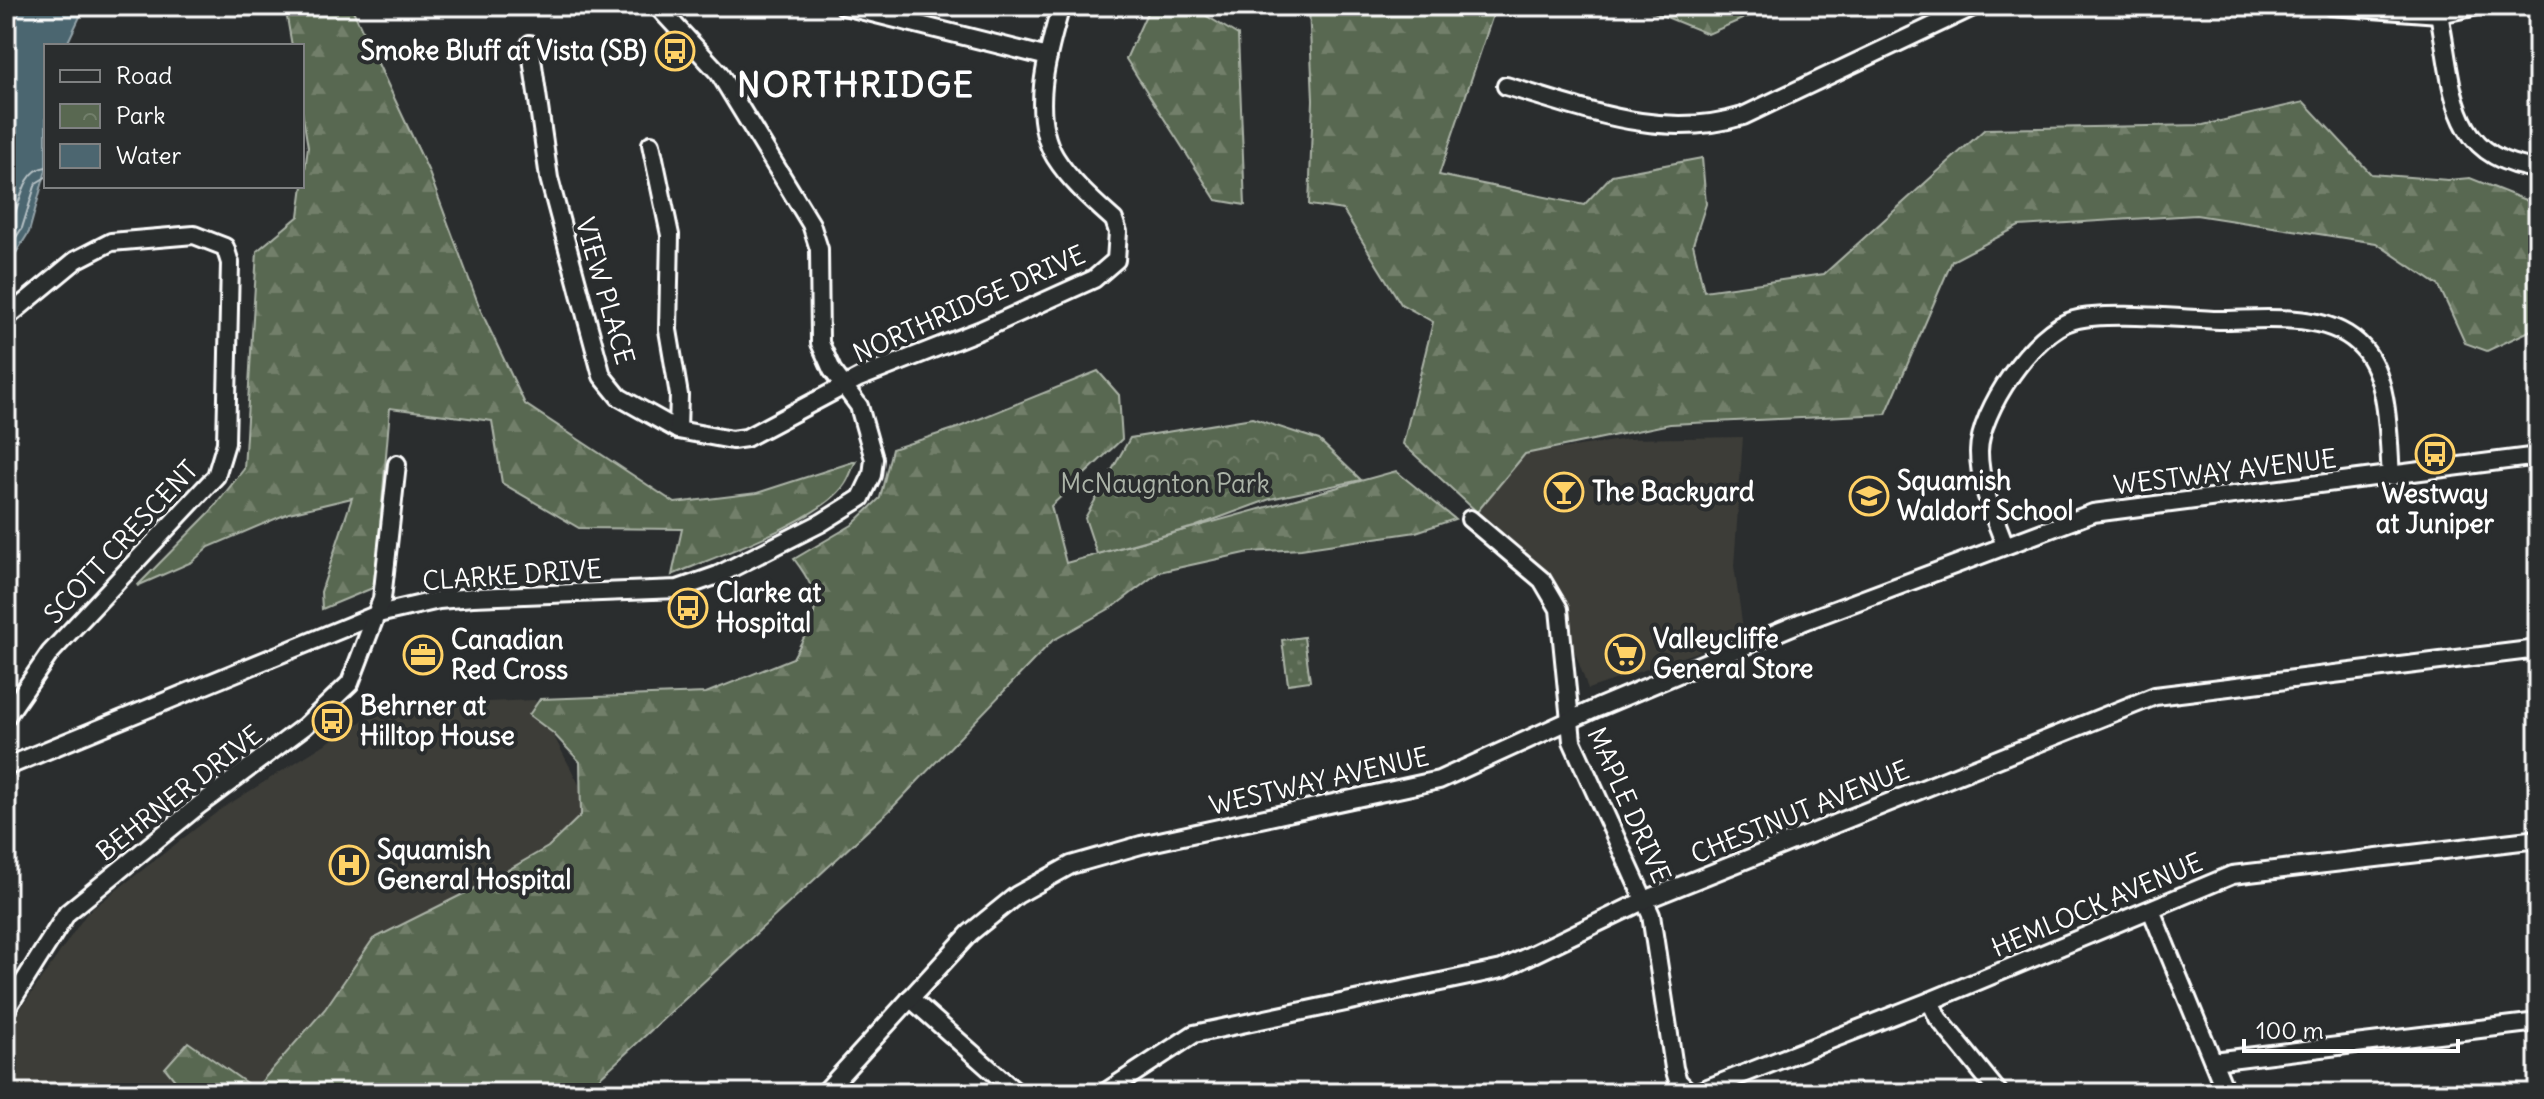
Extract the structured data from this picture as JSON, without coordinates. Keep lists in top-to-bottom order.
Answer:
{
  "streets": {
    "street": [
      "VIEW PLACE",
      "NORTHRIDGE DRIVE",
      "WESTWAY AVENUE",
      "SCOTT CRESCENT",
      "CLARKE DRIVE",
      "BEHRNER DRIVE",
      "MAPLE DRIVE",
      "CHESTNUT AVENUE",
      "HEMLOCK AVENUE"
    ]
  },
  "crossings": [
    ["VIEW PLACE", "NORTHRIDGE DRIVE"],
    ["VIEW PLACE", "CLARKE DRIVE"],
    ["NORTHRIDGE DRIVE", "CLARKE DRIVE"],
    ["WESTWAY AVENUE", "MAPLE DRIVE"],
    ["CLARKE DRIVE", "BEHRNER DRIVE"],
    ["MAPLE DRIVE", "CHESTNUT AVENUE"],
    ["MAPLE DRIVE", "HEMLOCK AVENUE"]
  ],
  "districts": ["NORTHRIDGE"],
  "parks": ["McNaugnton Park"],
  "places": {
    "bus stop": [
      "Smoke Bluff at Vista (SB)",
      "Westway at Juniper",
      "Clarke at Hospital",
      "Behrner at Hilltop House"
    ],
    "bar": ["The Backyard"],
    "school or university": ["Squamish Waldorf School"],
    "supermarket": ["Valleycliffe General Store"],
    "office": ["Canadian Red Cross"],
    "hospital": ["Squamish General Hospital"]
  },
  "legend": ["Road", "Park", "Water"],
  "scale_bar": "100 m"
}
